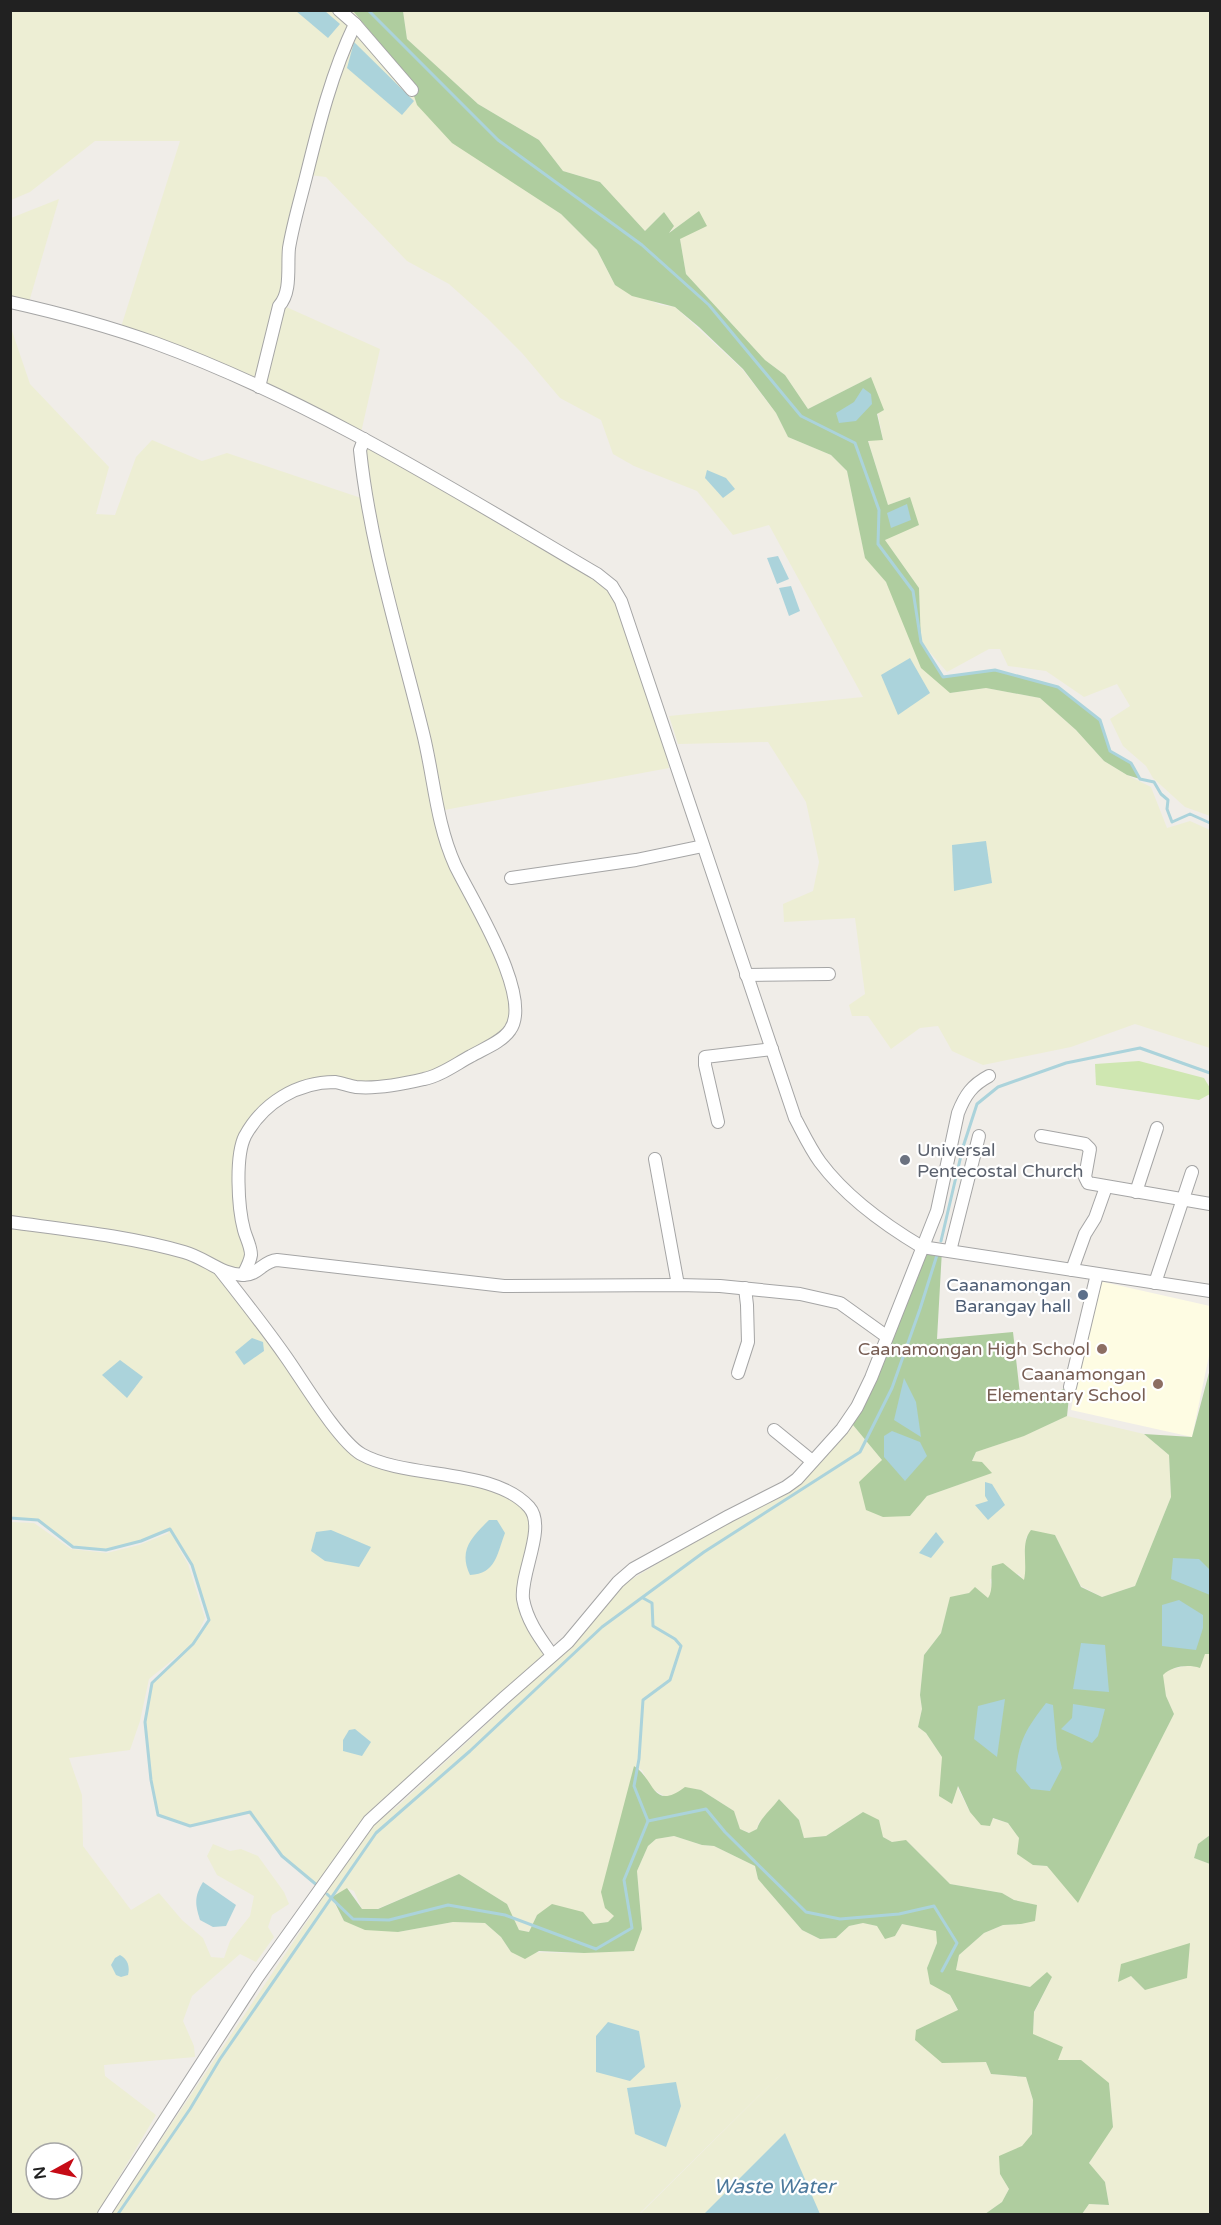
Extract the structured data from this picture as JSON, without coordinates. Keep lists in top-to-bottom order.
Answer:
{
  "water": ["Waste Water"],
  "places": [
    "Universal Pentecostal Church",
    "Caanamongan Barangay hall",
    "Caanamongan High School",
    "Caanamongan Elementary School"
  ],
  "north": "left"
}
